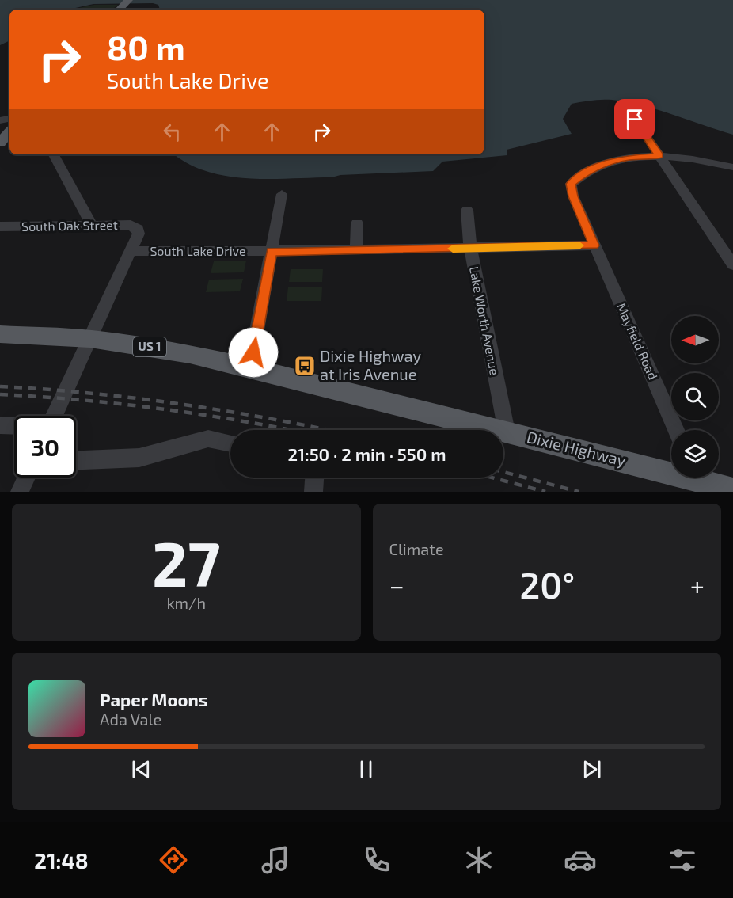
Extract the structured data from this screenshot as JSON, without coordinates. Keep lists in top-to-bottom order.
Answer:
{
  "streets": {
    "main road": ["US 1", "Dixie Highway"],
    "street": [
      "South Oak Street",
      "South Lake Drive",
      "Lake Worth Avenue",
      "Mayfield Road"
    ]
  },
  "crossings": [
    ["South Oak Street", "South Lake Drive"],
    ["South Lake Drive", "Lake Worth Avenue"],
    ["South Lake Drive", "Mayfield Road"],
    ["Lake Worth Avenue", "Dixie Highway"]
  ],
  "places": {
    "bus stop": ["Dixie Highway at Iris Avenue"]
  },
  "north": "left",
  "page": {
    "turn": ["80 m", "South Lake Drive"],
    "limit": "30",
    "trip": "21:50 · 2 min · 550 m",
    "tile": [
      ["27", "km/h"],
      "Climate"
    ],
    "heat": ["−", "20°", "+"],
    "song": ["Paper Moons", "Ada Vale"],
    "tabs": "21:48"
  }
}
